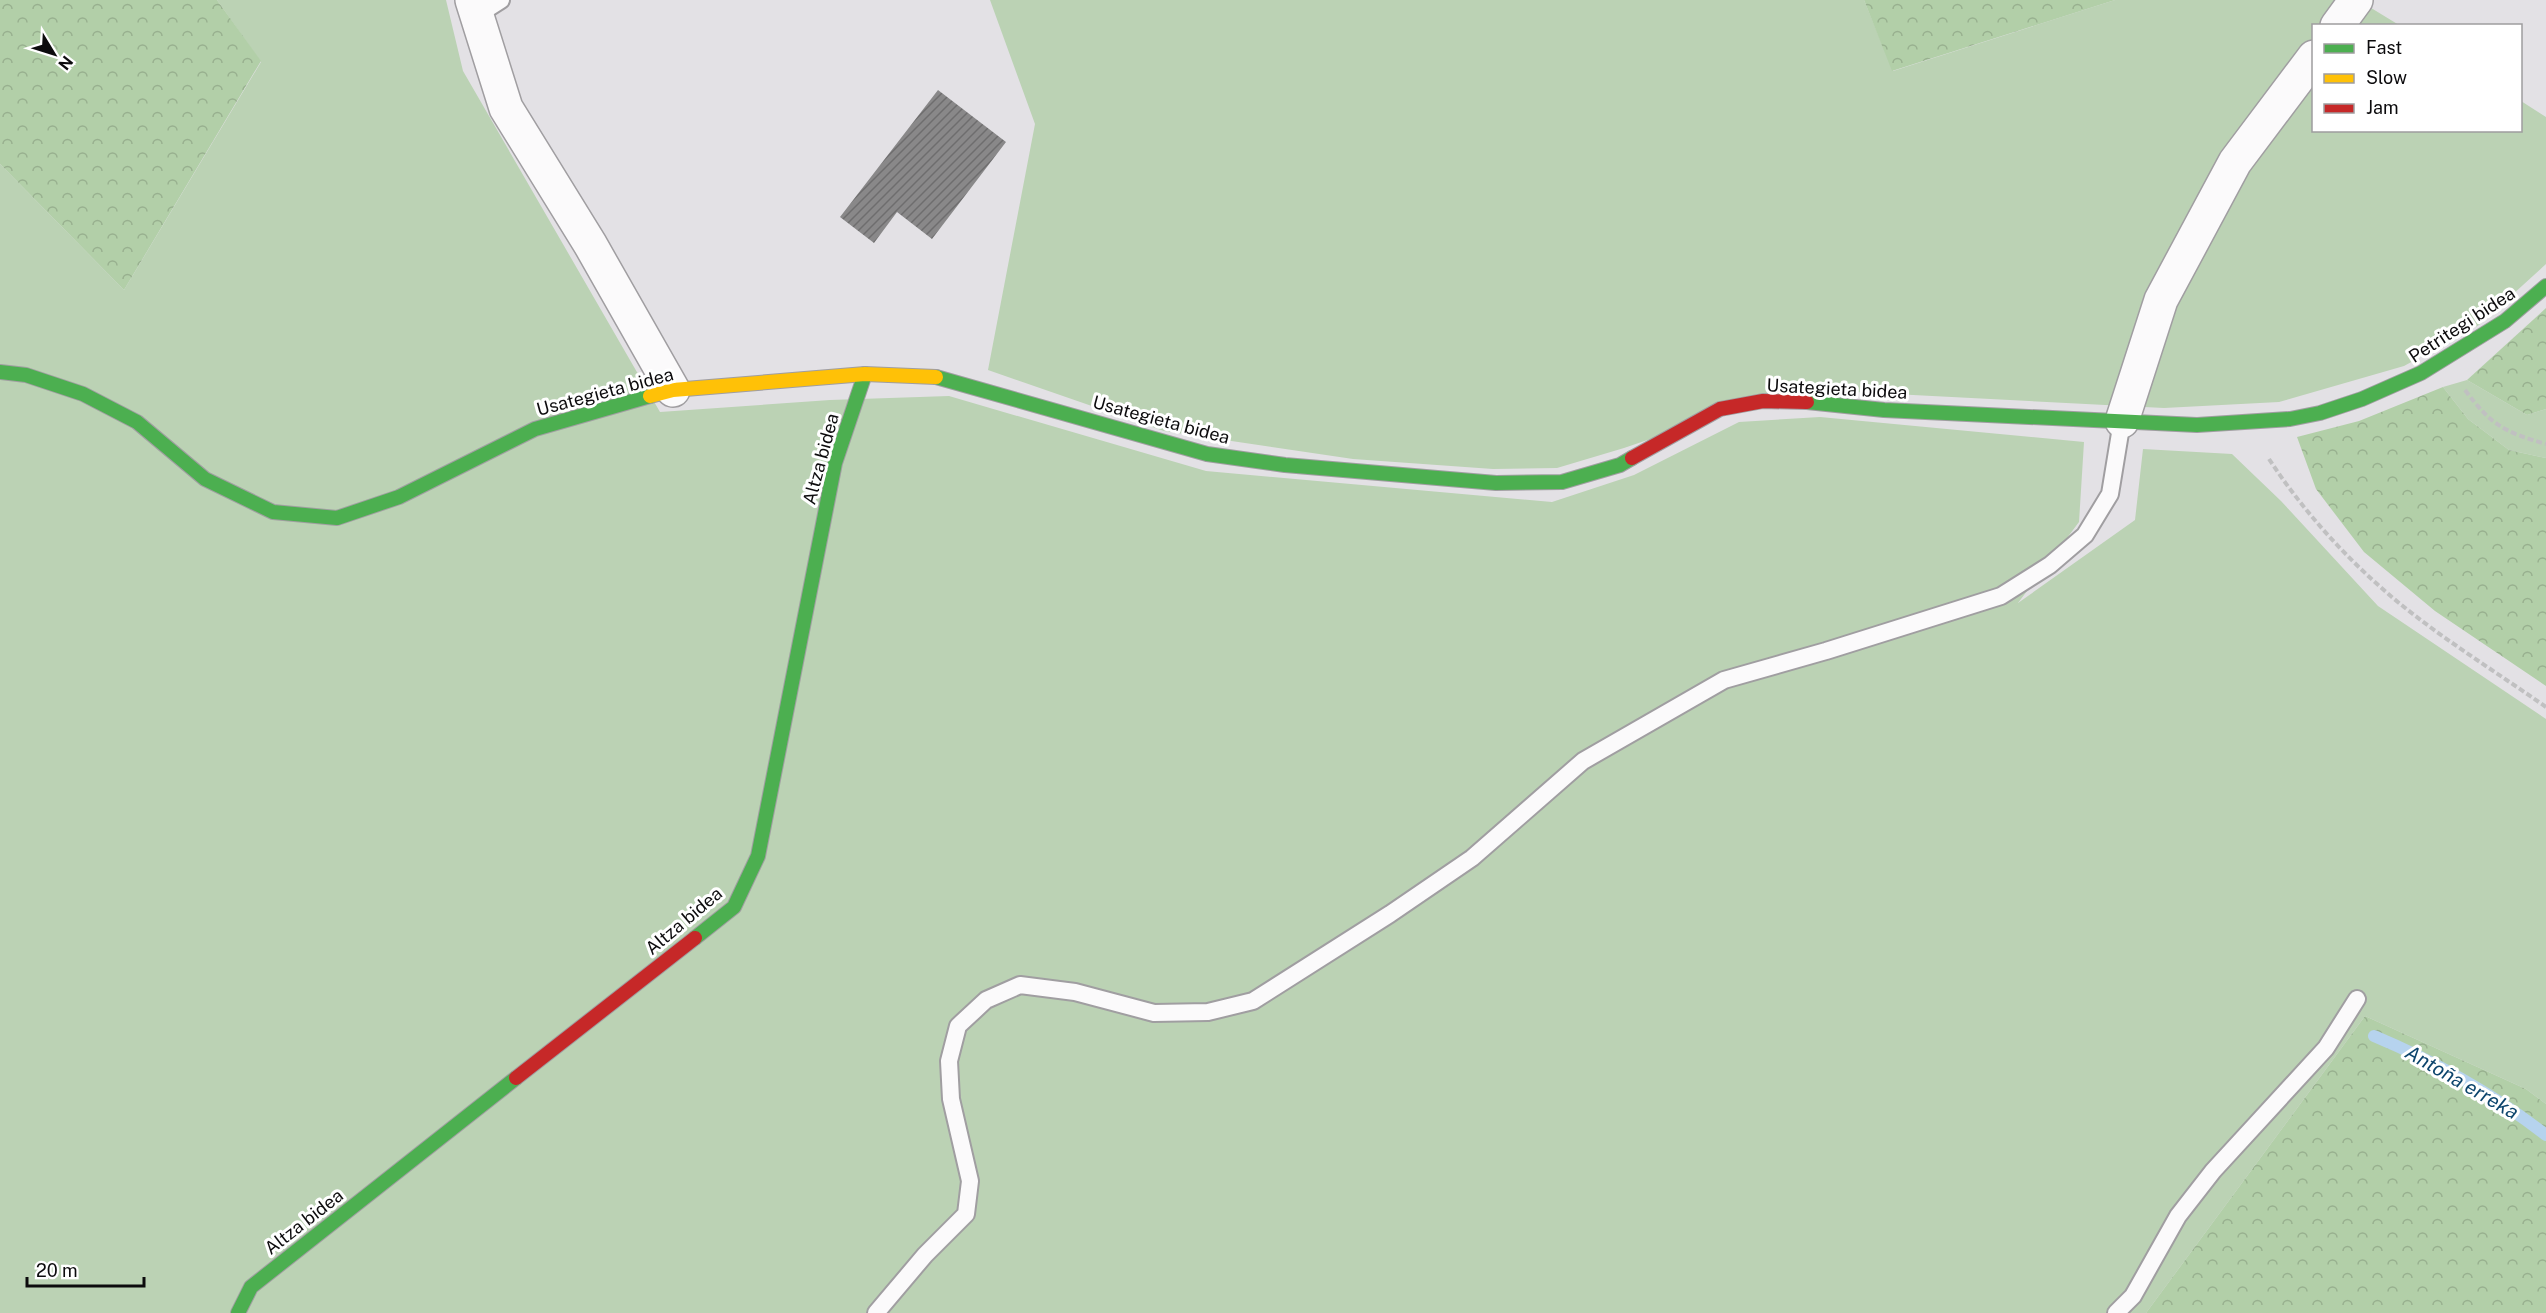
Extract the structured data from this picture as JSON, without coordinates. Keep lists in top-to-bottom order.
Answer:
{
  "streets": {
    "street": ["Petritegi bidea", "Usategieta bidea", "Altza bidea"]
  },
  "crossings": [
    ["Petritegi bidea", "Usategieta bidea"],
    ["Usategieta bidea", "Altza bidea"]
  ],
  "water": ["Antoña erreka"],
  "legend": ["Fast", "Slow", "Jam"],
  "scale_bar": "20 m",
  "north": "bottom right"
}
